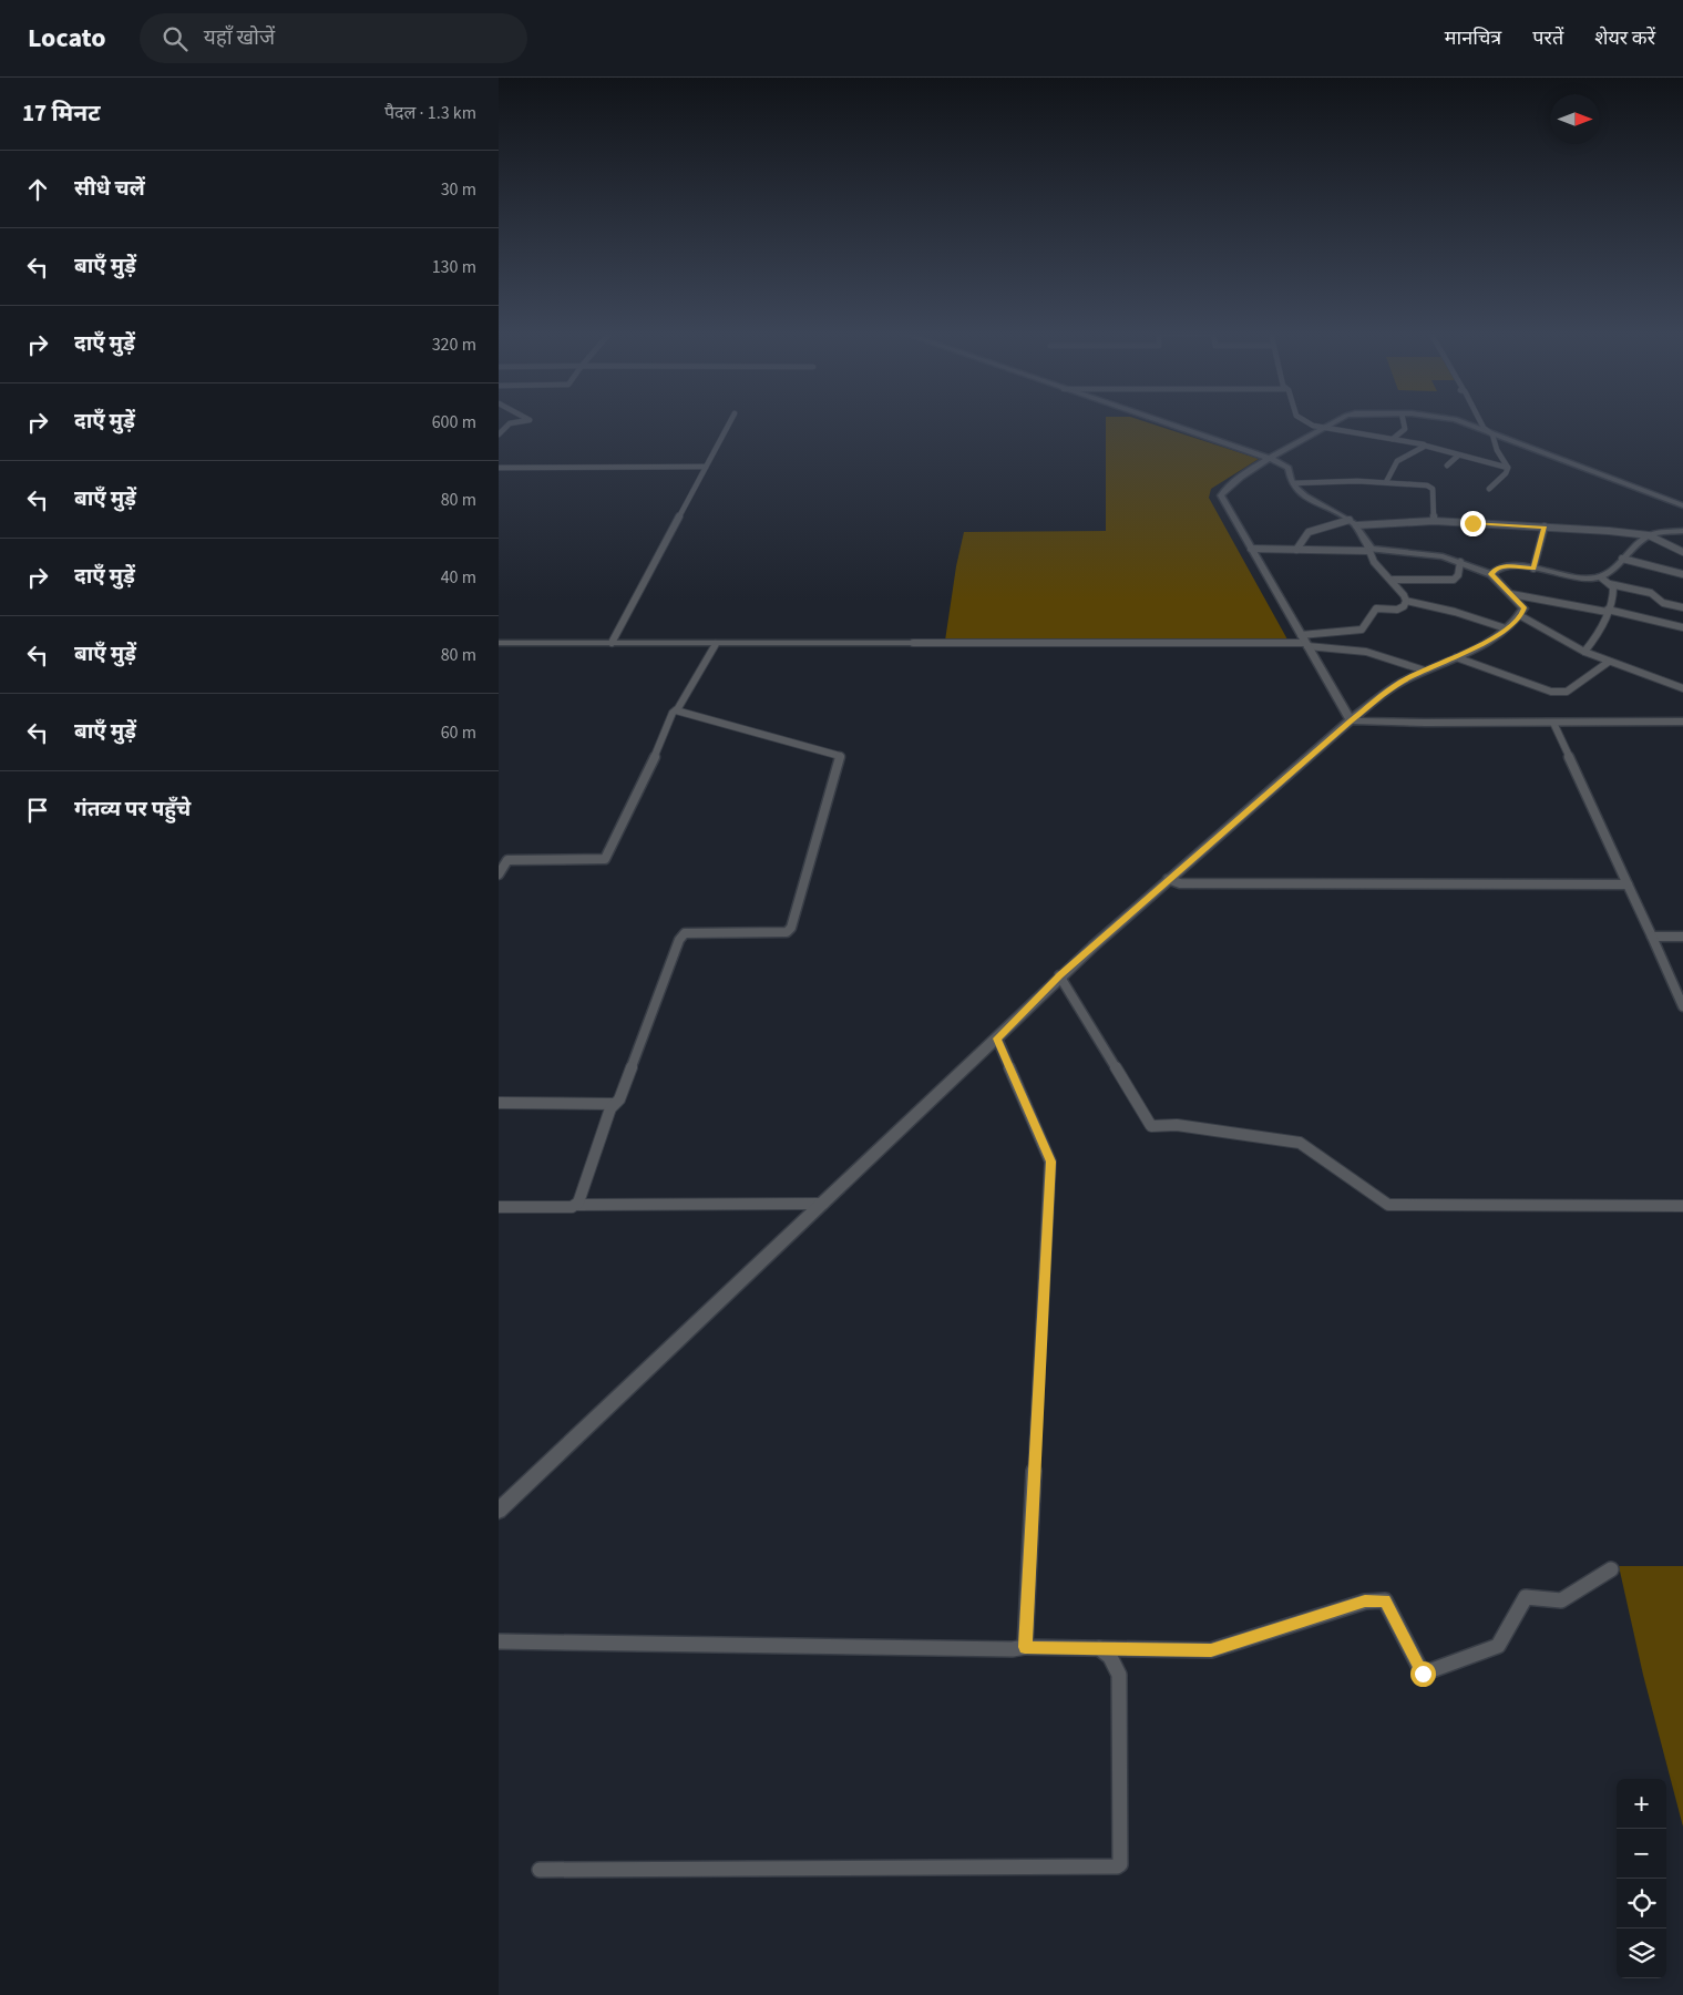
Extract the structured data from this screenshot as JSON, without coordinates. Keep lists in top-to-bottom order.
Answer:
{
  "north": "right",
  "page": {
    "header": "Locato",
    "search": "यहाँ खोजें",
    "nav": ["मानचित्र", "परतें", "शेयर करें"],
    "heading": ["17 मिनट", "पैदल · 1.3 km"],
    "list": [
      ["सीधे चलें", "30 m"],
      ["बाएँ मुड़ें", "130 m"],
      ["दाएँ मुड़ें", "320 m"],
      ["दाएँ मुड़ें", "600 m"],
      ["बाएँ मुड़ें", "80 m"],
      ["दाएँ मुड़ें", "40 m"],
      ["बाएँ मुड़ें", "80 m"],
      ["बाएँ मुड़ें", "60 m"],
      "गंतव्य पर पहुँचे"
    ],
    "map_buttons": ["+", "−"]
  }
}
